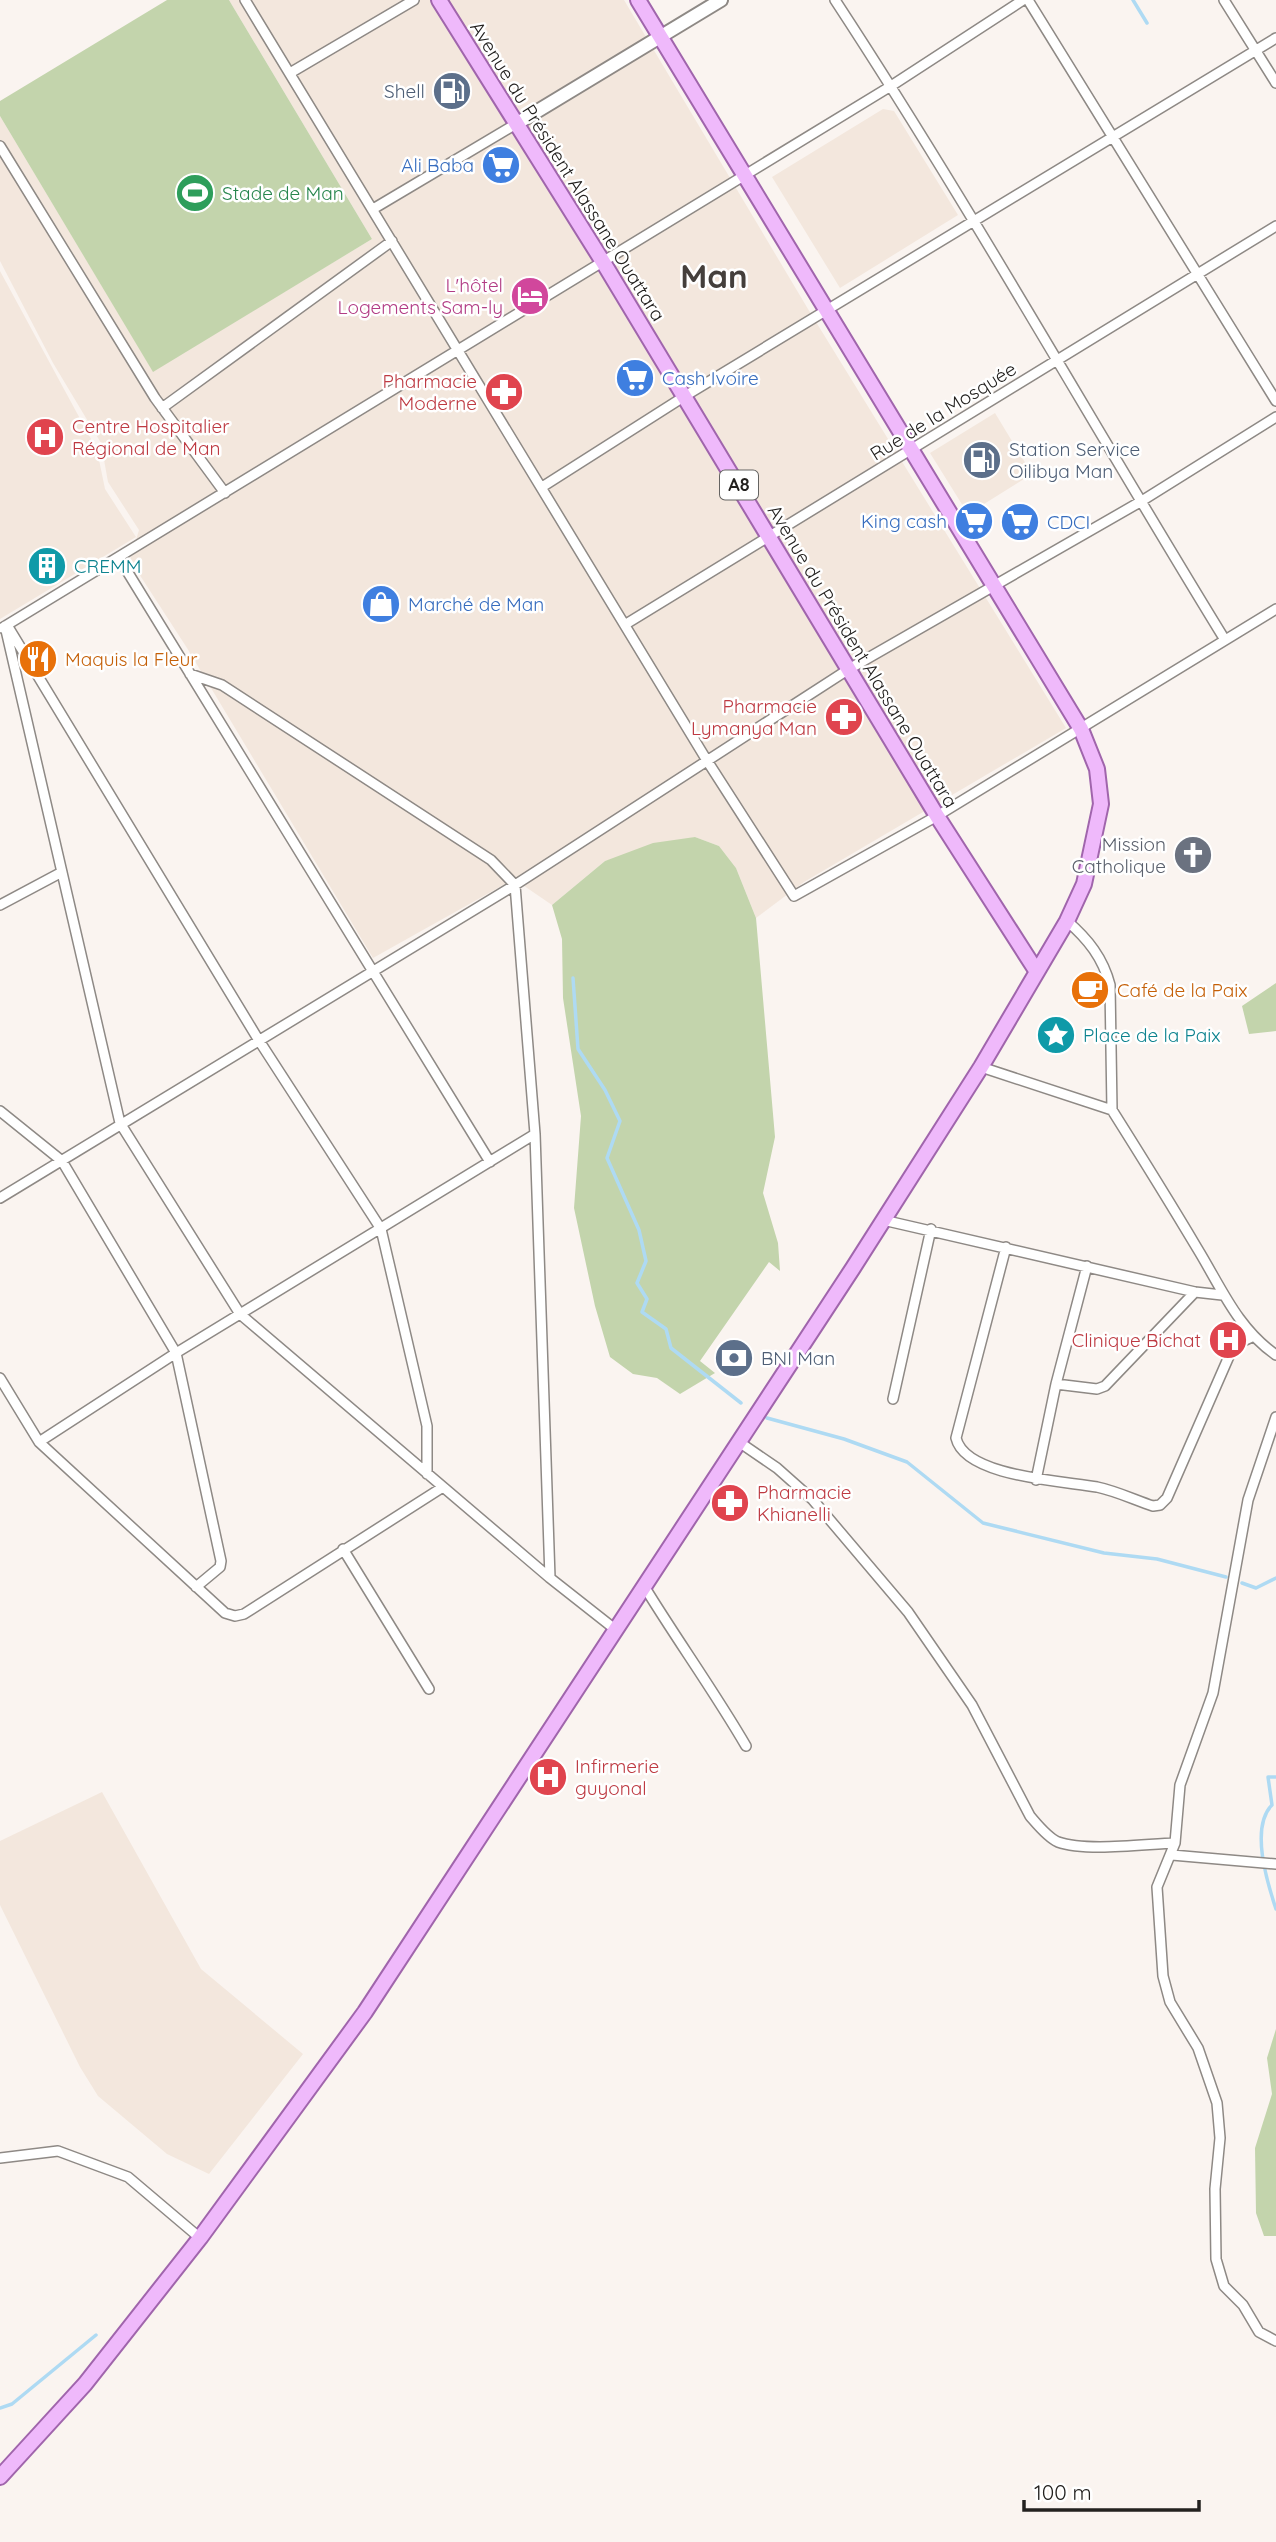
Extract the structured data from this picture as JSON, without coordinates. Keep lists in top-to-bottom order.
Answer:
{
  "streets": {
    "main road": ["Avenue du Président Alassane Ouattara", "A8"],
    "street": ["Rue de la Mosquée"]
  },
  "crossings": [
    ["Avenue du Président Alassane Ouattara", "Rue de la Mosquée"]
  ],
  "districts": ["Man"],
  "places": {
    "fuel station": ["Shell", "Station Service Oilibya Man"],
    "supermarket": [
      "Ali Baba",
      "Cash Ivoire",
      "King cash",
      "CDCI"
    ],
    "sports": ["Stade de Man"],
    "hotel": ["L'hôtel Logements Sam-ly"],
    "pharmacy": ["Pharmacie Moderne", "Pharmacie Lymanya Man", "Pharmacie Khianelli"],
    "hospital": ["Centre Hospitalier Régional de Man", "Clinique Bichat", "Infirmerie guyonal"],
    "building": ["CREMM"],
    "shop": ["Marché de Man"],
    "restaurant": ["Maquis la Fleur"],
    "church": ["Mission Catholique"],
    "cafe": ["Café de la Paix"],
    "place": ["Place de la Paix"],
    "bank": ["BNI Man"]
  },
  "scale_bar": "100 m"
}
